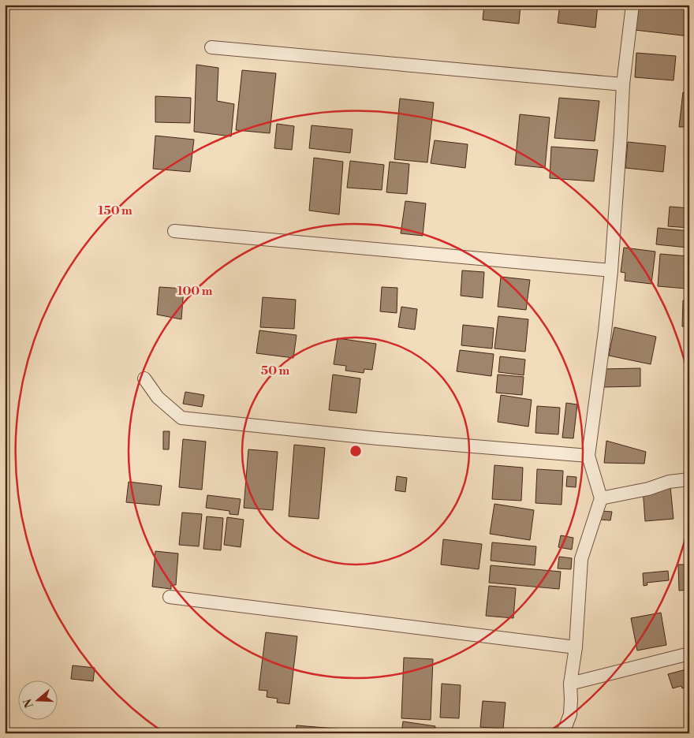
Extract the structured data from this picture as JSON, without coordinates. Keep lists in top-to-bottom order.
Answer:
{
  "north": "left",
  "rings": ["150 m", "100 m", "50 m"]
}
